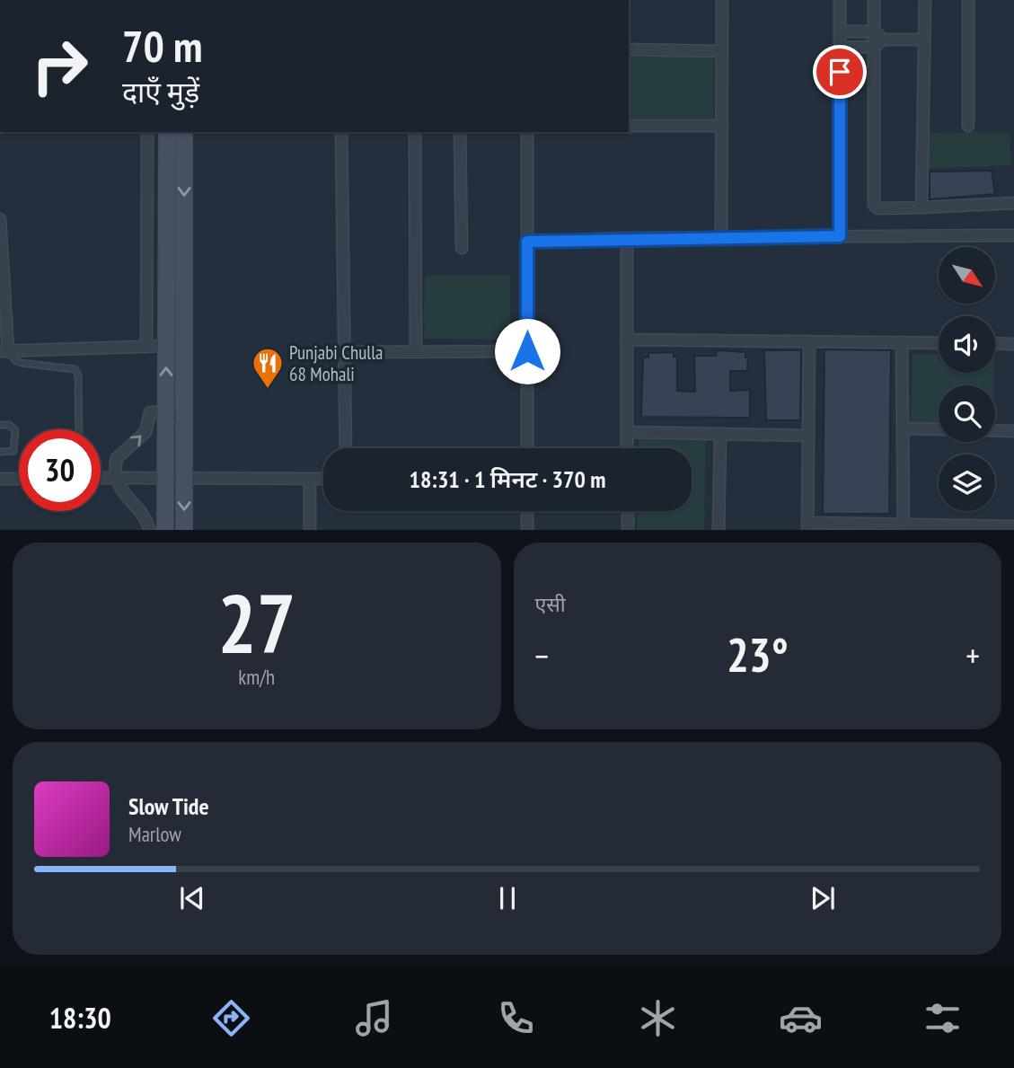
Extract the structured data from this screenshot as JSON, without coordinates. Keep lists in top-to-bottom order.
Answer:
{
  "places": {
    "restaurant": ["Punjabi Chulla 68 Mohali"]
  },
  "north": "bottom right",
  "page": {
    "turn": ["70 m", "दाएँ मुड़ें"],
    "limit": "30",
    "trip": "18:31 · 1 मिनट · 370 m",
    "tile": [
      ["27", "km/h"],
      "एसी"
    ],
    "heat": ["−", "23°", "+"],
    "song": ["Slow Tide", "Marlow"],
    "tabs": "18:30"
  }
}
